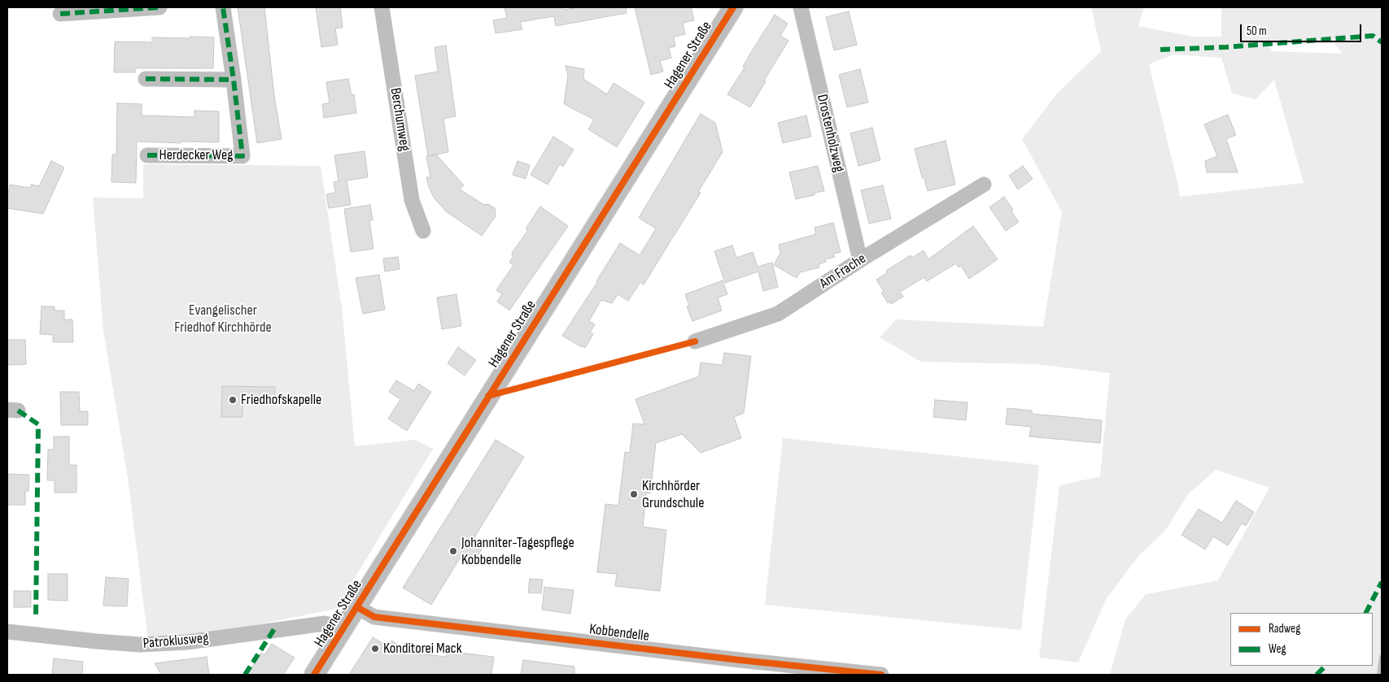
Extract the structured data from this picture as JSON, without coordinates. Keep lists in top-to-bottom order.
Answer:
{
  "streets": {
    "main road": ["Hagener Straße"],
    "street": [
      "Berchumweg",
      "Drostenholzweg",
      "Herdecker Weg",
      "Am Frache",
      "Kobbendelle",
      "Patroklusweg"
    ]
  },
  "crossings": [
    ["Hagener Straße", "Kobbendelle"],
    ["Hagener Straße", "Patroklusweg"],
    ["Drostenholzweg", "Am Frache"]
  ],
  "parks": ["Evangelischer Friedhof Kirchhörde"],
  "places": [
    "Friedhofskapelle",
    "Kirchhörder Grundschule",
    "Johanniter-Tagespflege Kobbendelle",
    "Konditorei Mack"
  ],
  "legend": ["Radweg", "Weg"],
  "scale_bar": "50 m"
}
